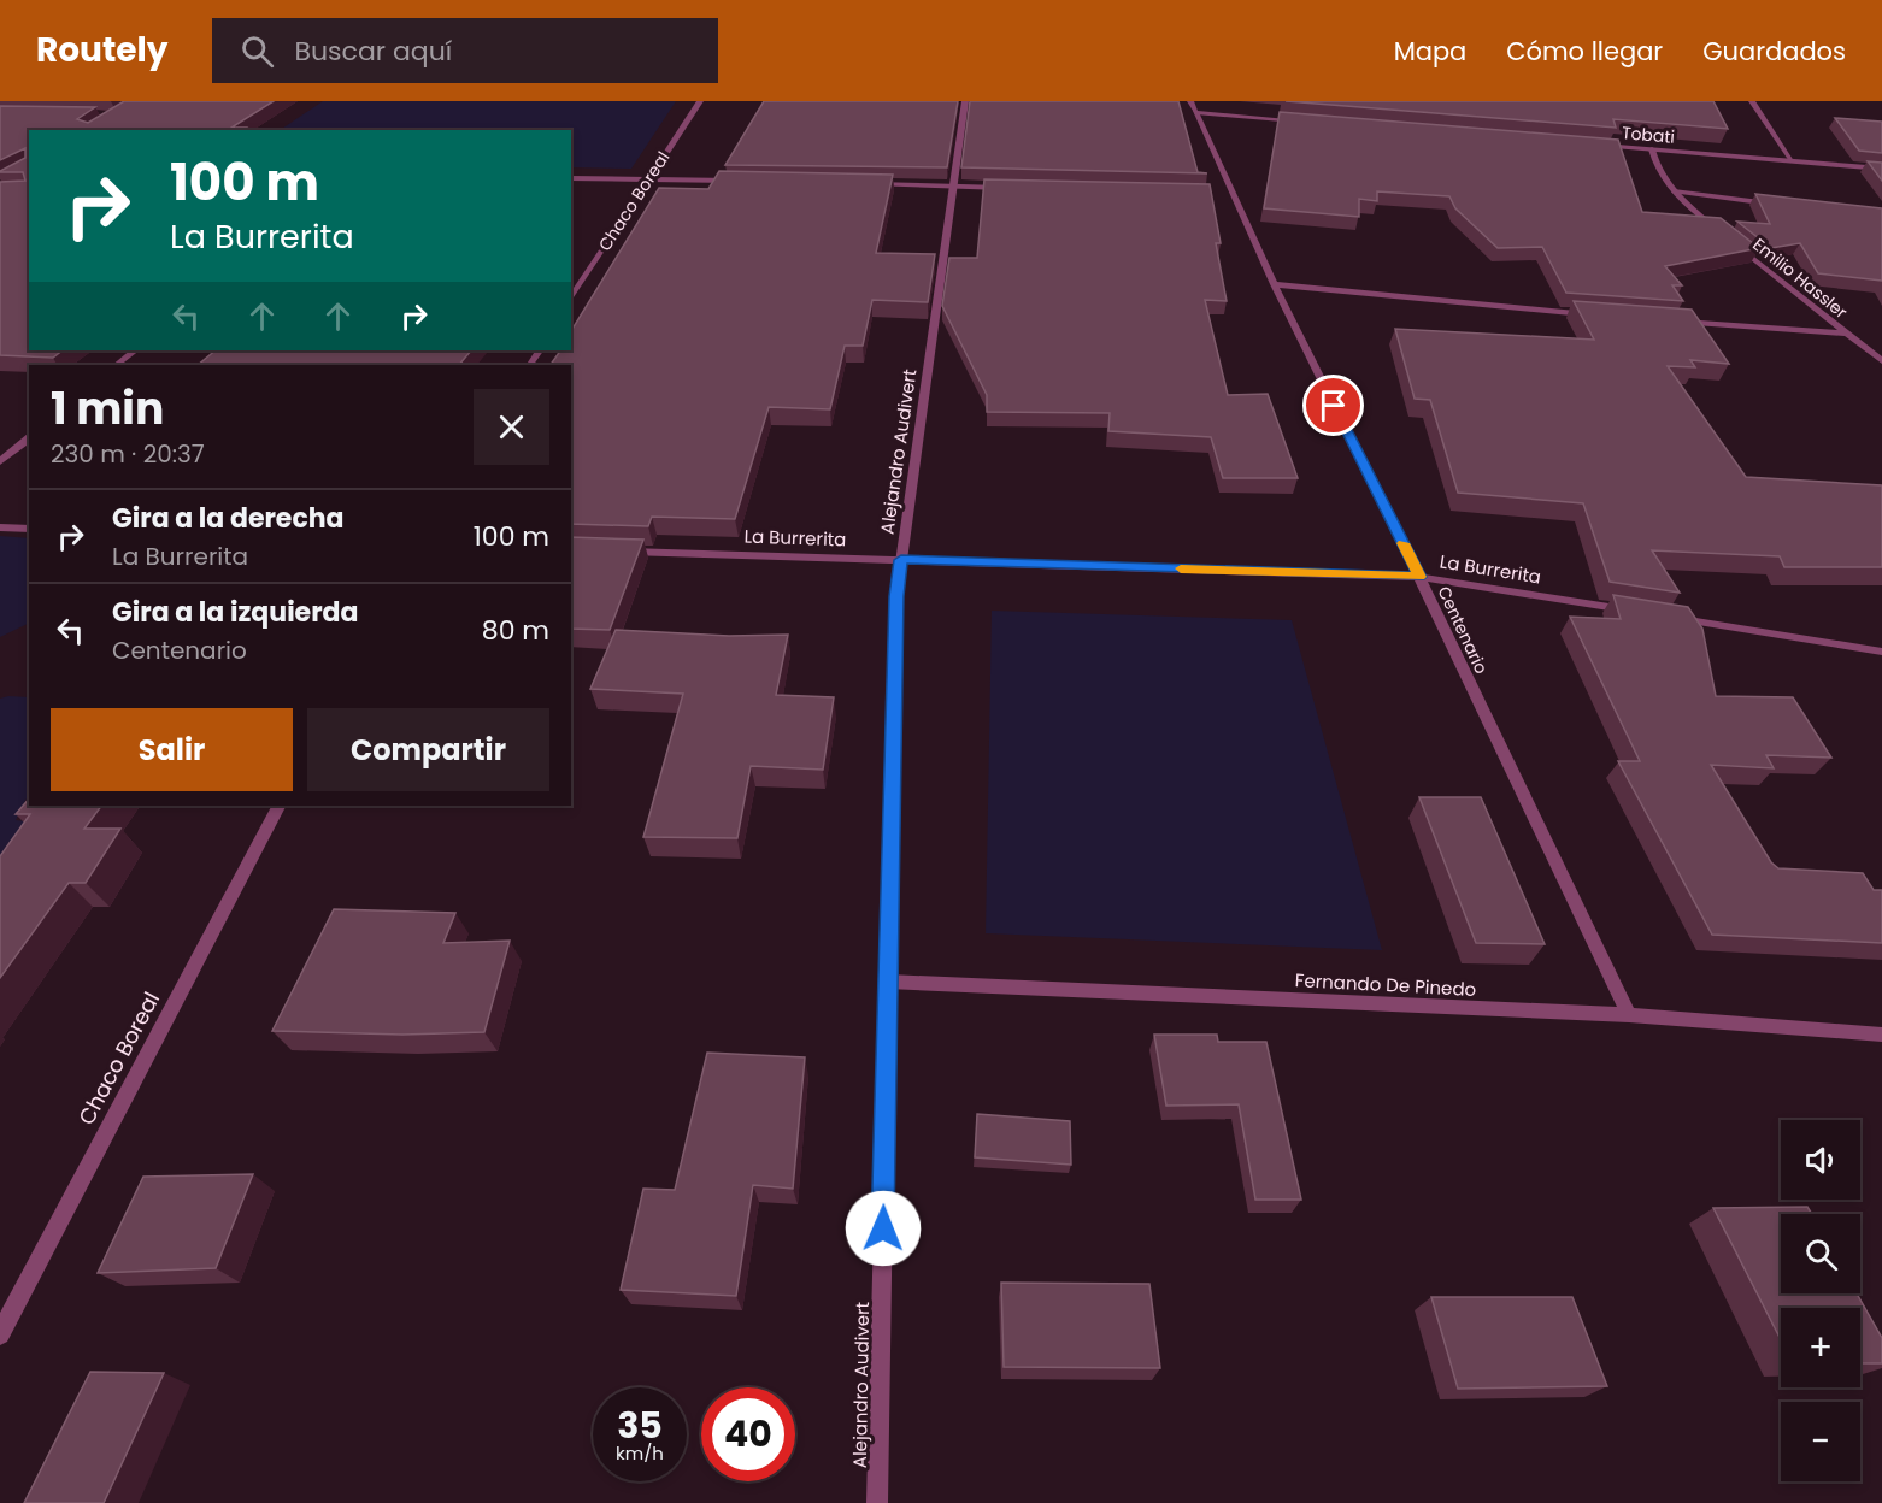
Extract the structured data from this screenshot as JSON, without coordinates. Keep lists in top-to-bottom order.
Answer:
{
  "streets": {
    "street": [
      "Tobati",
      "Chaco Boreal",
      "Emilio Hassler",
      "Alejandro Audivert",
      "La Burrerita",
      "Centenario",
      "Fernando De Pinedo"
    ]
  },
  "crossings": [
    ["Tobati", "Emilio Hassler"],
    ["Alejandro Audivert", "La Burrerita"],
    ["Alejandro Audivert", "Fernando De Pinedo"],
    ["La Burrerita", "Centenario"],
    ["Centenario", "Fernando De Pinedo"]
  ],
  "page": {
    "header": "Routely",
    "search": "Buscar aquí",
    "nav": ["Mapa", "Cómo llegar", "Guardados"],
    "turn": ["100 m", "La Burrerita"],
    "heading": ["1 min", "230 m · 20:37"],
    "list": [
      {
        "name": "Gira a la derecha",
        "note": "La Burrerita",
        "value": "100 m"
      },
      {
        "name": "Gira a la izquierda",
        "note": "Centenario",
        "value": "80 m"
      }
    ],
    "buttons": ["Salir", "Compartir"],
    "map_buttons": ["+", "−"],
    "speed": "35 km/h",
    "limit": "40"
  }
}
